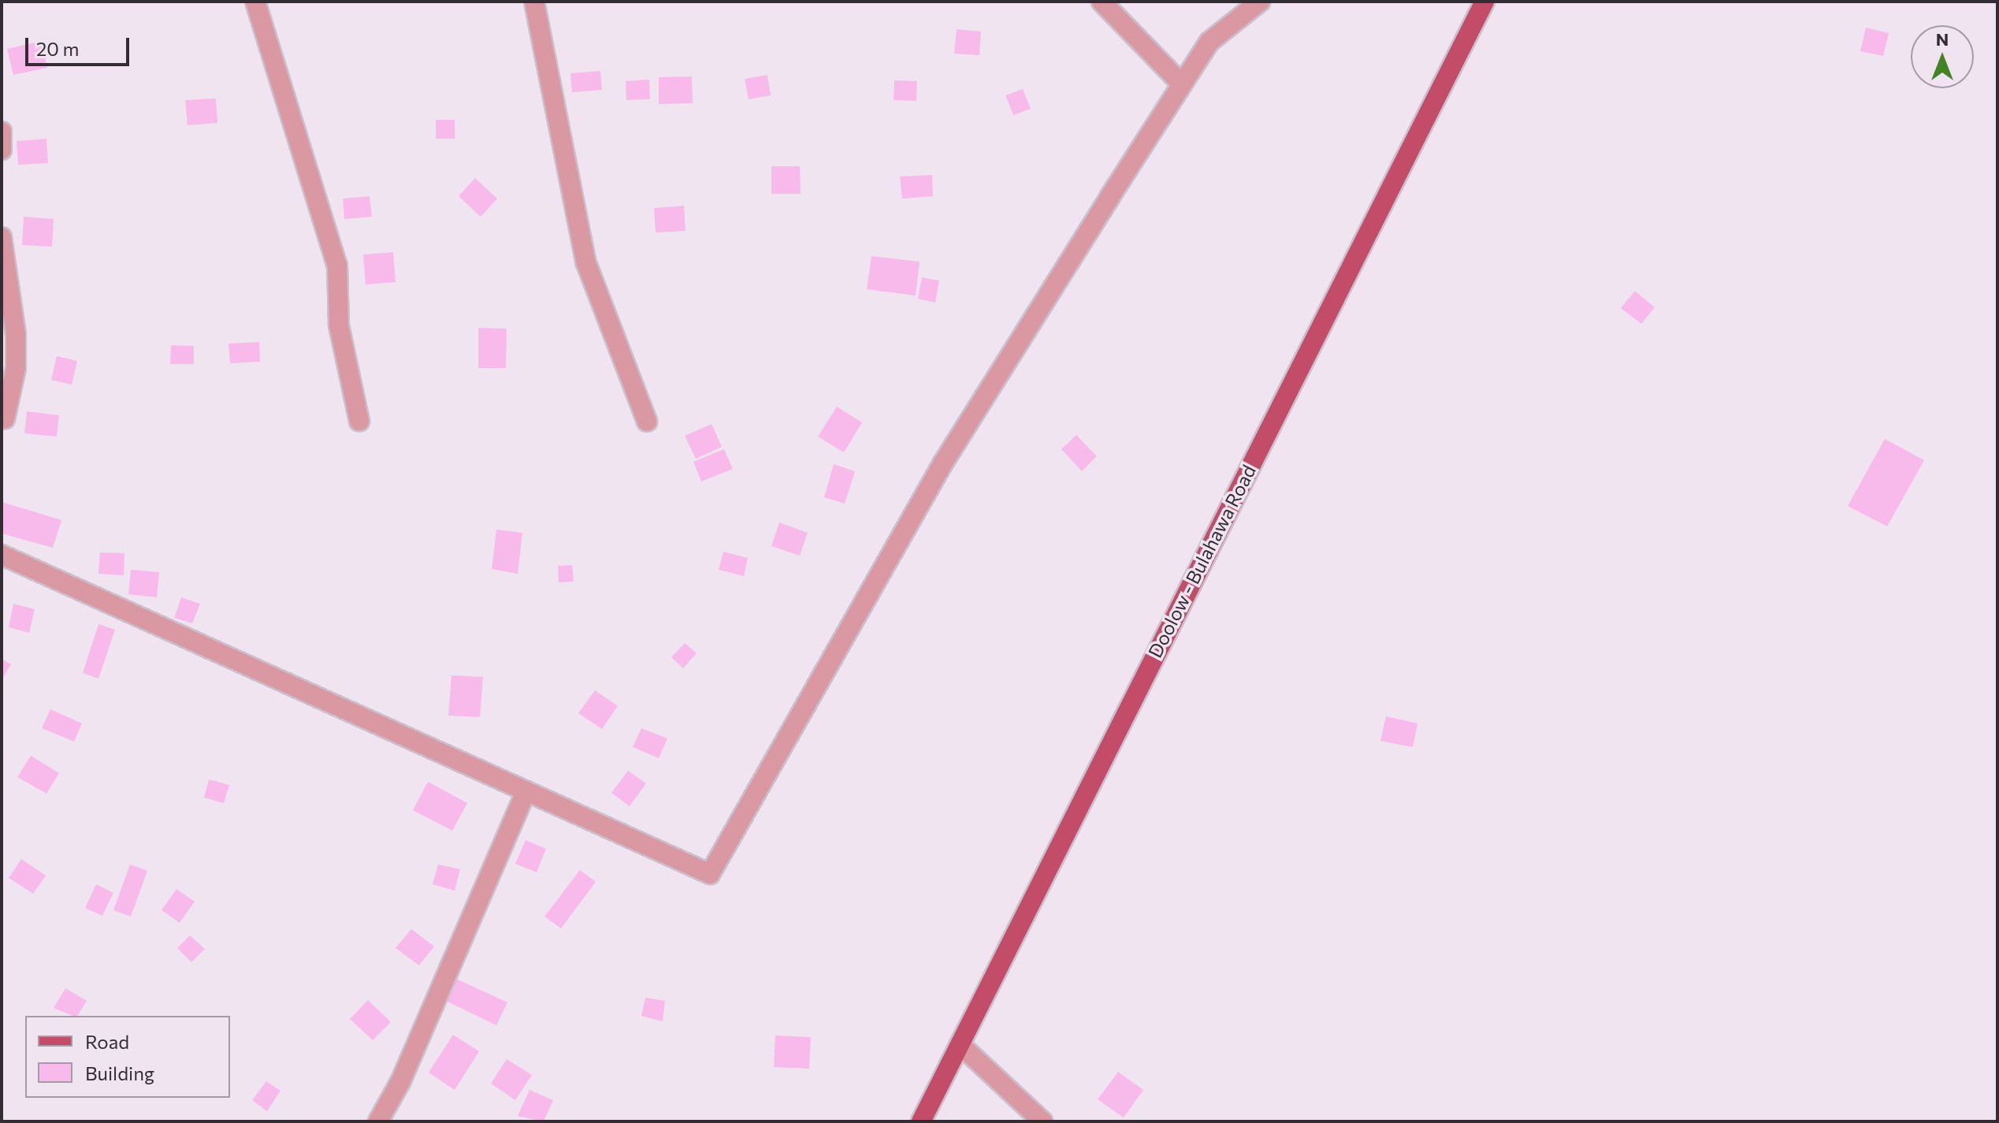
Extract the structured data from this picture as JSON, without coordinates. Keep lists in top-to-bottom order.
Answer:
{
  "streets": {
    "main road": ["Doolow - Bulahawa Road"]
  },
  "legend": ["Road", "Building"],
  "scale_bar": "20 m",
  "north": "top"
}
